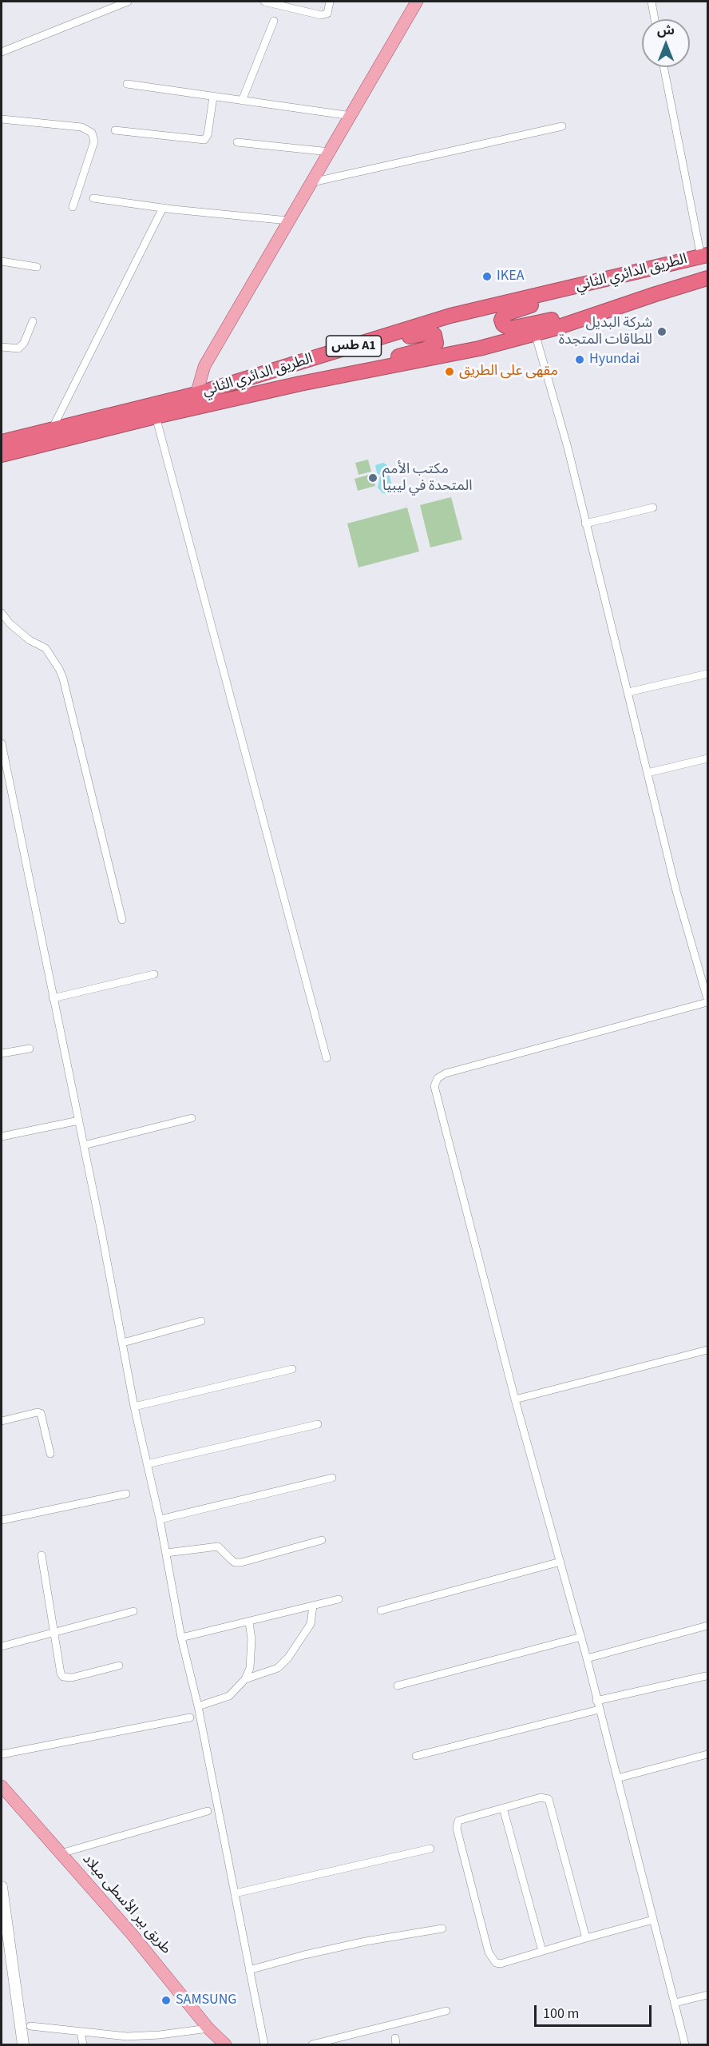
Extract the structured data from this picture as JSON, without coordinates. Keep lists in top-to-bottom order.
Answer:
{
  "streets": {
    "highway": ["الطريق الدائري الثاني", "طس A1"],
    "main road": ["طريق بير الأسطى ميلاد"]
  },
  "places": [
    "IKEA",
    "شركة البديل للطاقات المتجدة",
    "Hyundai",
    "مقهى على الطريق",
    "مكتب الأمم المتحدة في ليبيا",
    "SAMSUNG"
  ],
  "scale_bar": "100 m",
  "north": "top"
}
